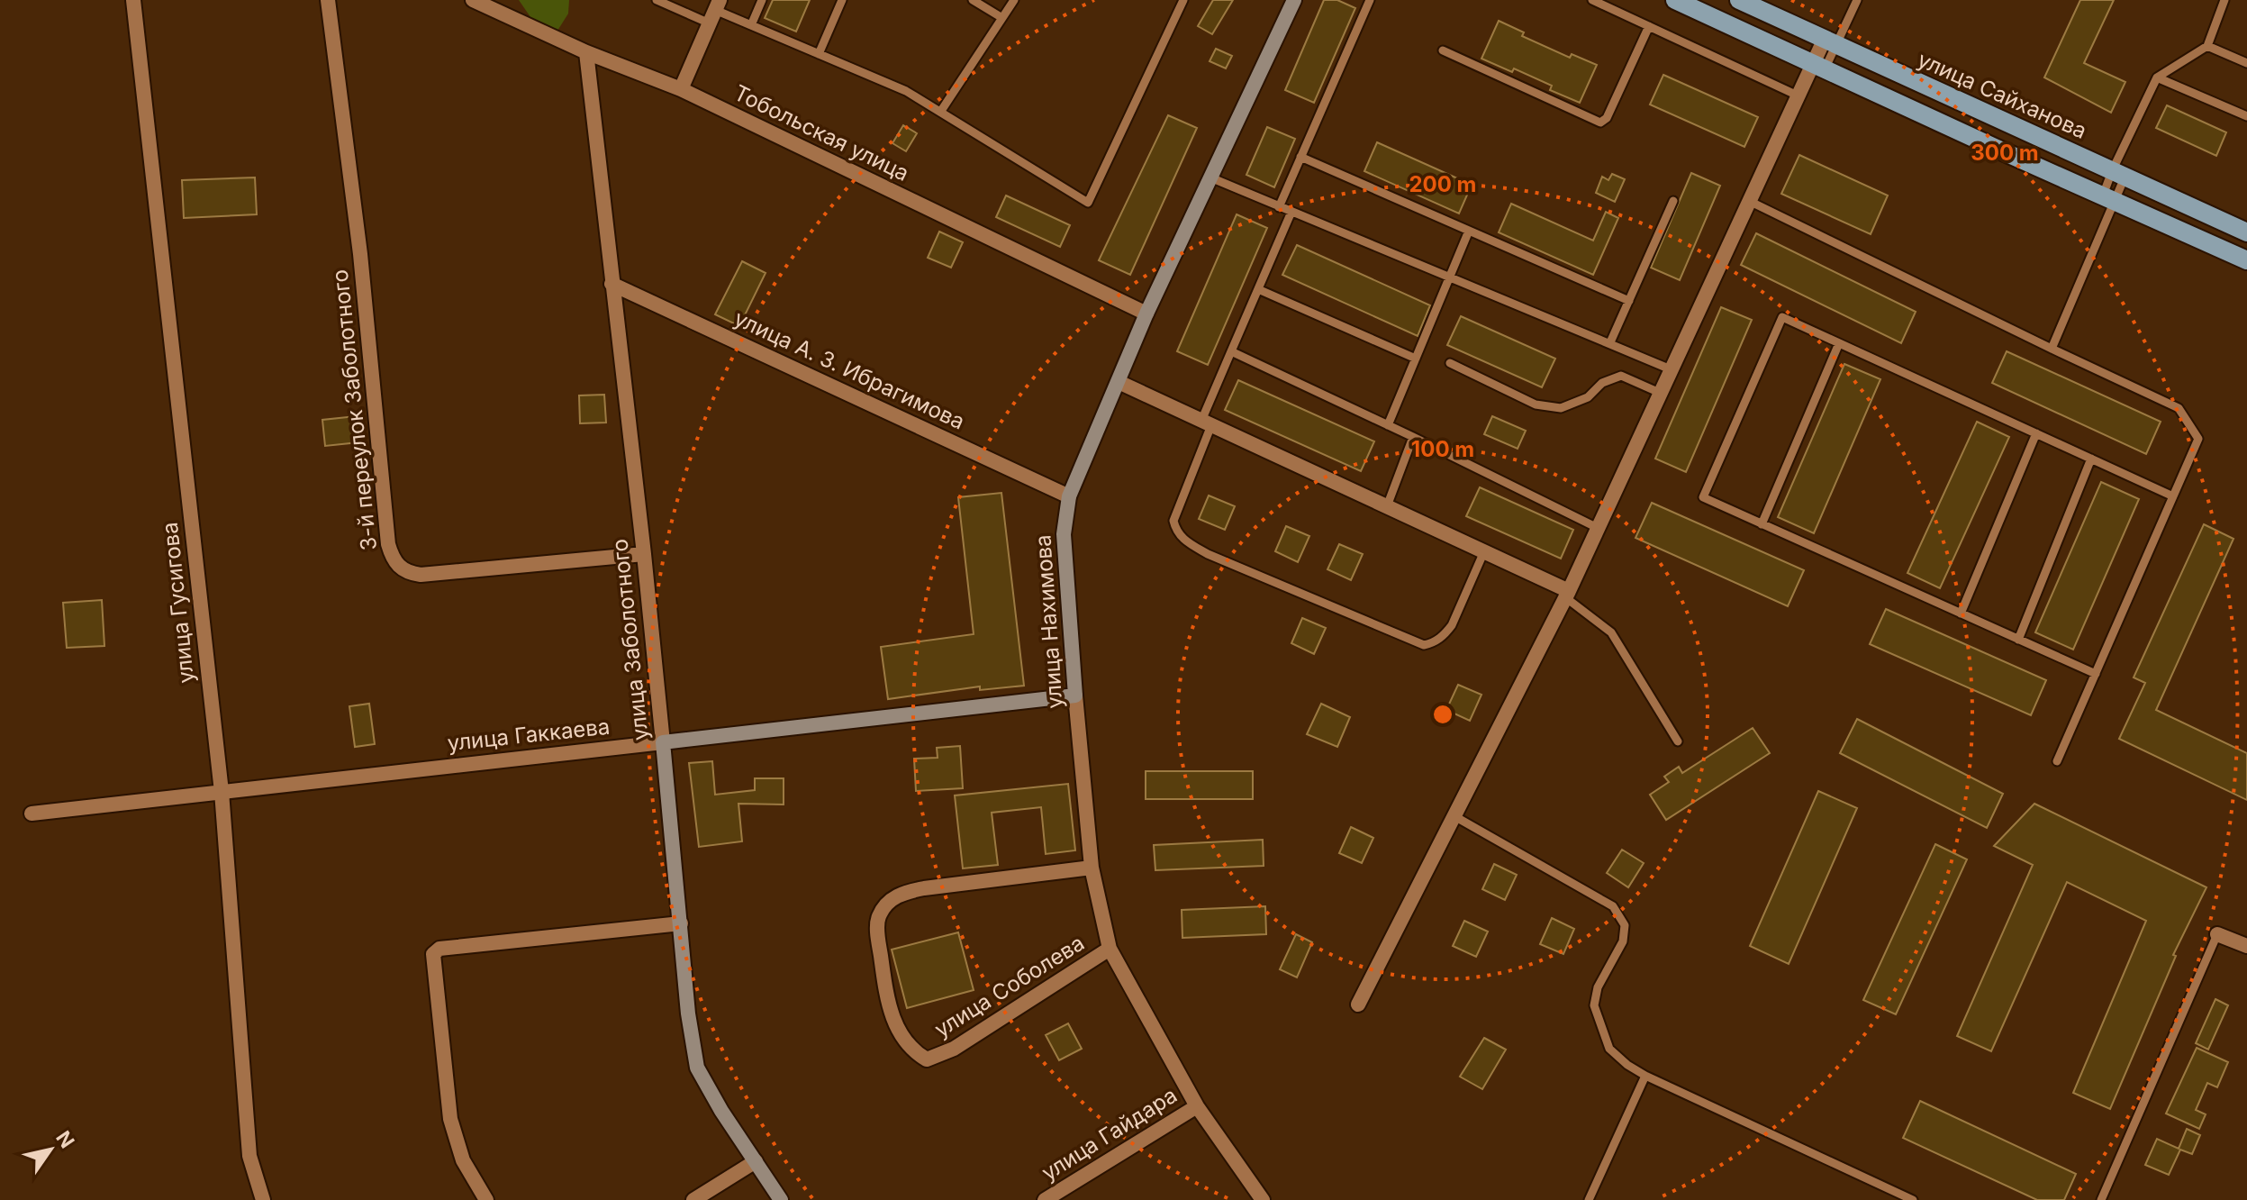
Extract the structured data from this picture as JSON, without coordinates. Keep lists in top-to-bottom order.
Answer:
{
  "streets": {
    "main road": ["улица Сайханова"],
    "street": [
      "Тобольская улица",
      "улица А. З. Ибрагимова",
      "3-й переулок Заболотного",
      "улица Гусигова",
      "улица Нахимова",
      "улица Заболотного",
      "улица Гаккаева",
      "улица Соболева",
      "улица Гайдара"
    ]
  },
  "crossings": [
    ["Тобольская улица", "улица Нахимова"],
    ["Тобольская улица", "улица Заболотного"],
    ["улица А. З. Ибрагимова", "улица Нахимова"],
    ["улица А. З. Ибрагимова", "улица Заболотного"],
    ["3-й переулок Заболотного", "улица Заболотного"],
    ["улица Гусигова", "улица Гаккаева"],
    ["улица Нахимова", "улица Гаккаева"],
    ["улица Нахимова", "улица Соболева"],
    ["улица Нахимова", "улица Гайдара"],
    ["улица Заболотного", "улица Гаккаева"]
  ],
  "north": "top right",
  "rings": ["300 m", "200 m", "100 m"]
}
